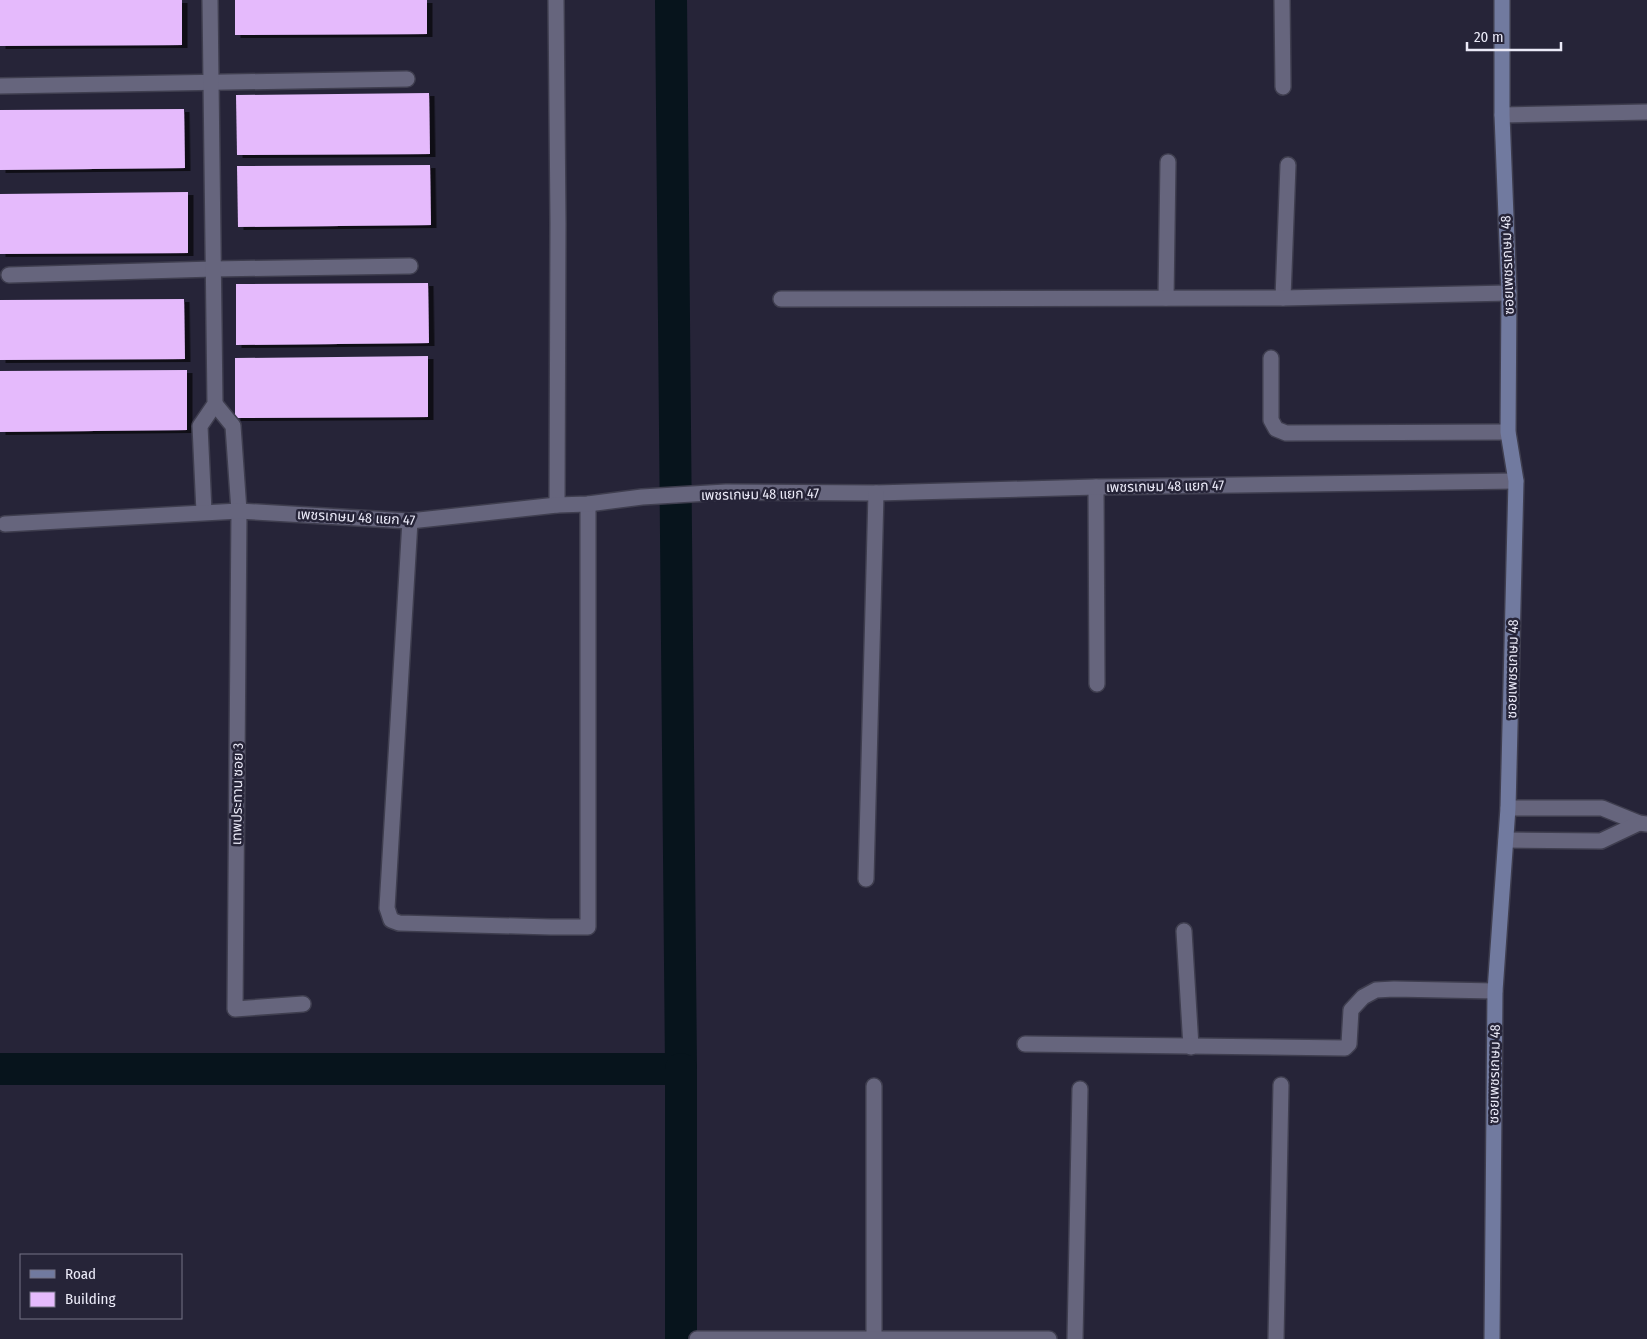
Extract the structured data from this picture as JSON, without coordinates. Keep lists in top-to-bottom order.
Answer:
{
  "streets": {
    "street": ["ซอยเพชรเกษม 48", "เพชรเกษม 48 แยก 47", "เทพประทาน ซอย 3"]
  },
  "crossings": [
    ["ซอยเพชรเกษม 48", "เพชรเกษม 48 แยก 47"],
    ["เพชรเกษม 48 แยก 47", "เทพประทาน ซอย 3"]
  ],
  "legend": ["Road", "Building"],
  "scale_bar": "20 m"
}
